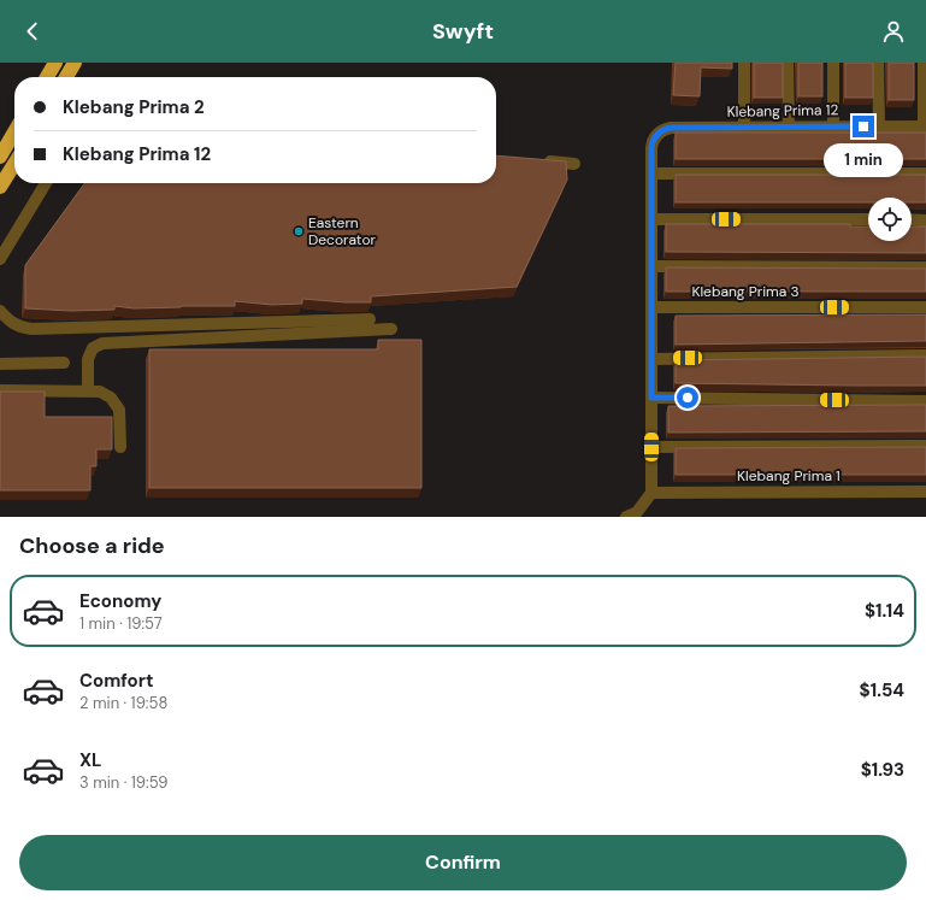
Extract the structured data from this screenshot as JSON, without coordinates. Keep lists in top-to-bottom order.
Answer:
{
  "streets": {
    "street": ["Klebang Prima 12", "Klebang Prima 3", "Klebang Prima 1"]
  },
  "places": ["Eastern Decorator"],
  "page": {
    "header": "Swyft",
    "banner": ["Klebang Prima 2", "Klebang Prima 12"],
    "bubble": "1 min",
    "heading": "Choose a ride",
    "list": [
      {
        "name": "Economy",
        "note": "1 min · 19:57",
        "value": "$1.14"
      },
      {
        "name": "Comfort",
        "note": "2 min · 19:58",
        "value": "$1.54"
      },
      {
        "name": "XL",
        "note": "3 min · 19:59",
        "value": "$1.93"
      }
    ],
    "buttons": "Confirm"
  }
}
